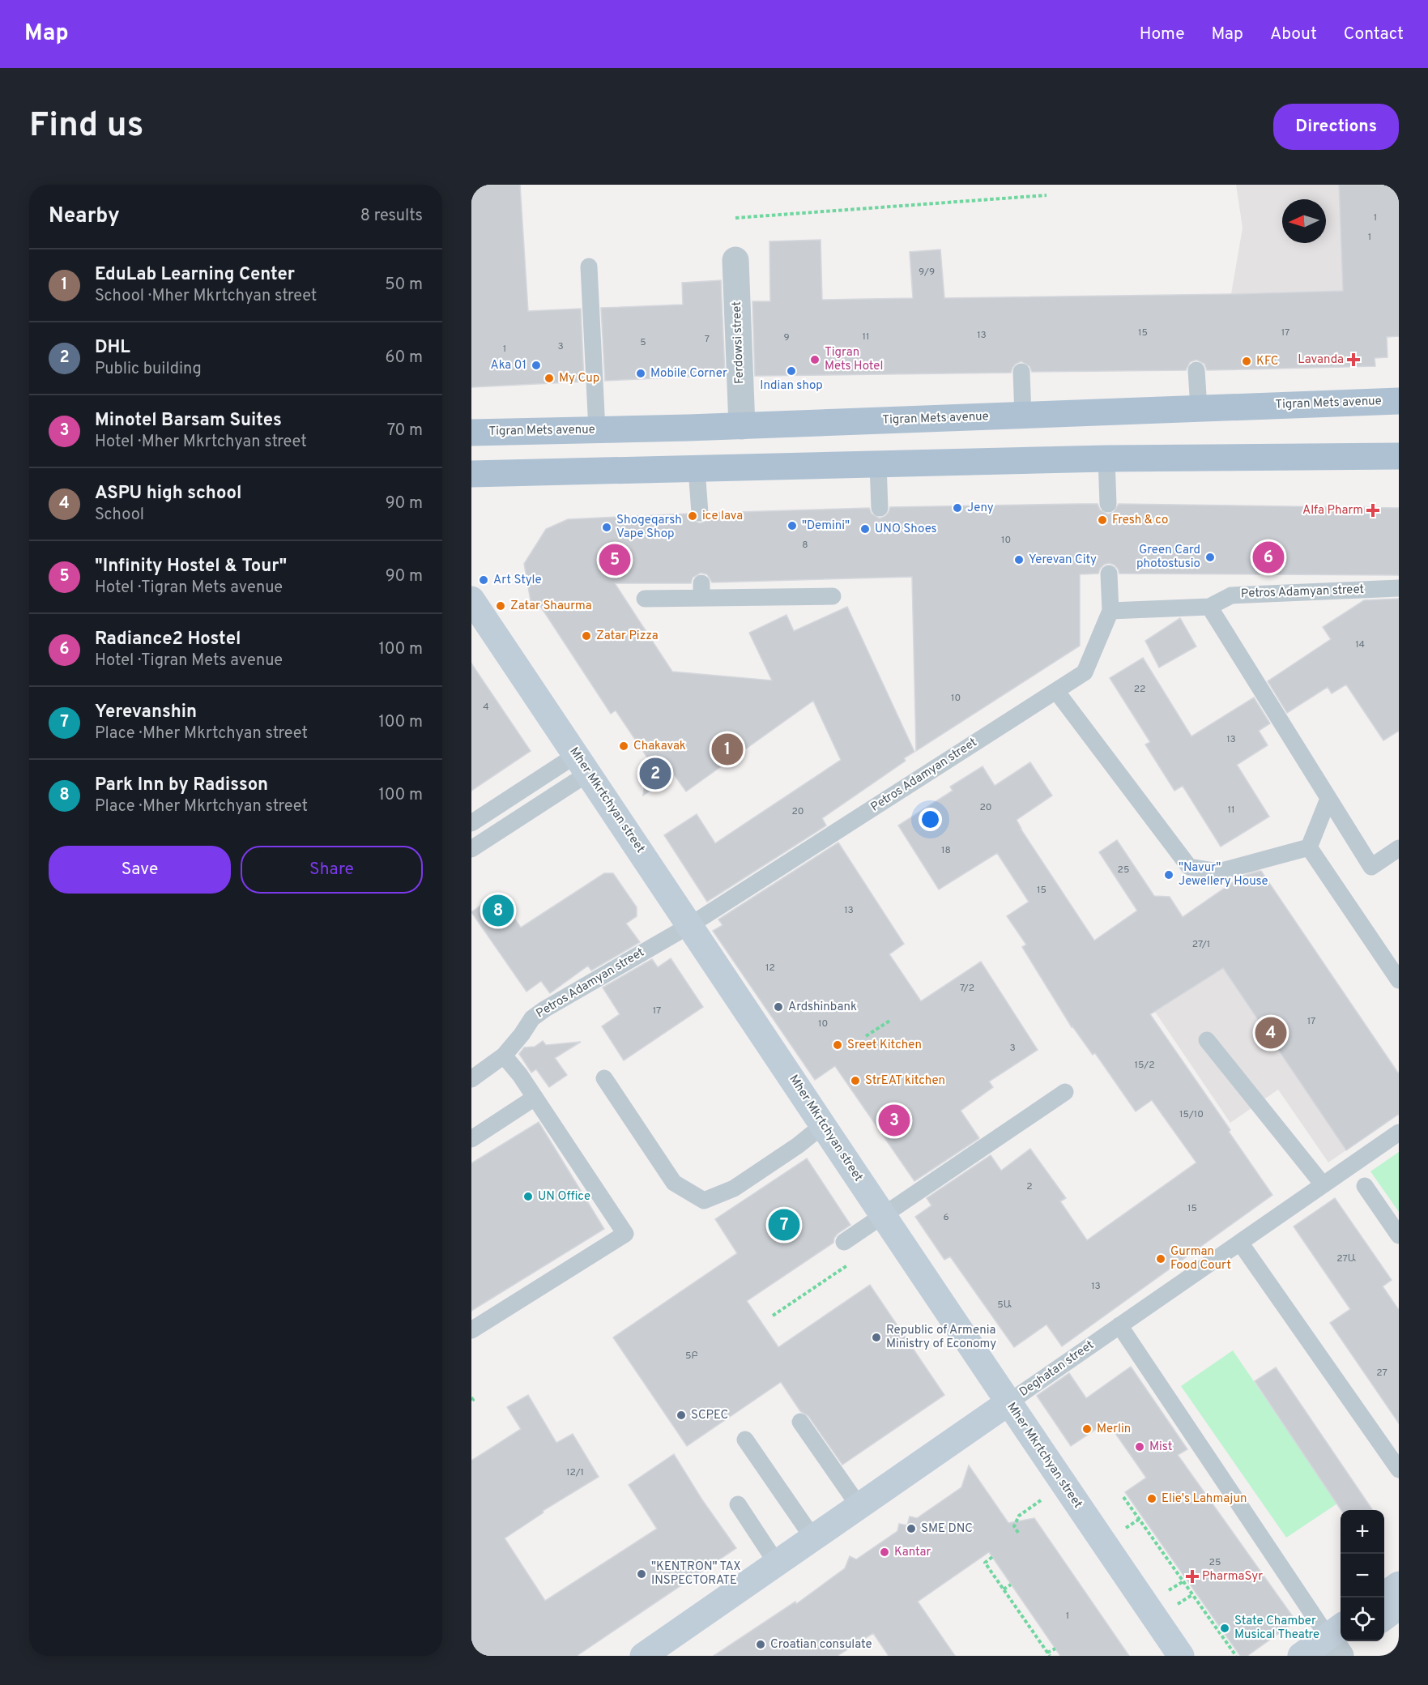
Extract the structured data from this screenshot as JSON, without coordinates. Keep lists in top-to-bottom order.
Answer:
{
  "streets": {
    "main road": ["Tigran Mets avenue"],
    "street": ["Ferdowsi street", "Mher Mkrtchyan street", "Deghatan street"],
    "lane": ["Petros Adamyan street"]
  },
  "crossings": [
    ["Ferdowsi street", "Tigran Mets avenue"],
    ["Petros Adamyan street", "Mher Mkrtchyan street"],
    ["Mher Mkrtchyan street", "Deghatan street"]
  ],
  "places": {
    "other": [
      "Tigran Mets Hotel",
      "KFC",
      "Aka 01",
      "Indian shop",
      "Mobile Corner",
      "My Cup",
      "Jeny",
      "ice lava",
      "Fresh & co",
      "\"Demini\"",
      "Shogeqarsh Vape Shop",
      "UNO Shoes",
      "Green Card photostusio",
      "Yerevan City",
      "Art Style",
      "Zatar Shaurma",
      "Zatar Pizza",
      "Chakavak",
      "\"Navur\" Jewellery House",
      "Ardshinbank",
      "Sreet Kitchen",
      "StrEAT kitchen",
      "UN Office",
      "Gurman Food Court",
      "Republic of Armenia Ministry of Economy",
      "SCPEC",
      "Merlin",
      "Mist",
      "Elie's Lahmajun",
      "SME DNC",
      "Kantar",
      "\"KENTRON\" TAX INSPECTORATE",
      "State Chamber Musical Theatre",
      "Croatian consulate"
    ],
    "health": ["Lavanda", "Alfa Pharm", "PharmaSyr"]
  },
  "house_numbers": [
    "1",
    "1",
    "9/9",
    "15",
    "17",
    "13",
    "11",
    "9",
    "7",
    "5",
    "3",
    "1",
    "10",
    "8",
    "14",
    "22",
    "10",
    "4",
    "13",
    "20",
    "11",
    "20",
    "18",
    "25",
    "15",
    "13",
    "27/1",
    "12",
    "7/2",
    "17",
    "17",
    "10",
    "3",
    "15/2",
    "15/10",
    "2",
    "15",
    "6",
    "27Ա",
    "13",
    "5Ա",
    "5Բ",
    "27",
    "12/1",
    "25",
    "1"
  ],
  "north": "left",
  "page": {
    "header": "Map",
    "nav": [
      "Home",
      "Map",
      "About",
      "Contact"
    ],
    "buttons": [
      "Directions",
      ["Save", "Share"]
    ],
    "title": "Find us",
    "heading": ["Nearby", "8 results"],
    "list": [
      {
        "mark": "1",
        "name": "EduLab Learning Center",
        "note": "School · Mher Mkrtchyan street",
        "value": "50 m"
      },
      {
        "mark": "2",
        "name": "DHL",
        "note": "Public building",
        "value": "60 m"
      },
      {
        "mark": "3",
        "name": "Minotel Barsam Suites",
        "note": "Hotel · Mher Mkrtchyan street",
        "value": "70 m"
      },
      {
        "mark": "4",
        "name": "ASPU high school",
        "note": "School",
        "value": "90 m"
      },
      {
        "mark": "5",
        "name": "\"Infinity Hostel & Tour\"",
        "note": "Hotel · Tigran Mets avenue",
        "value": "90 m"
      },
      {
        "mark": "6",
        "name": "Radiance2 Hostel",
        "note": "Hotel · Tigran Mets avenue",
        "value": "100 m"
      },
      {
        "mark": "7",
        "name": "Yerevanshin",
        "note": "Place · Mher Mkrtchyan street",
        "value": "100 m"
      },
      {
        "mark": "8",
        "name": "Park Inn by Radisson",
        "note": "Place · Mher Mkrtchyan street",
        "value": "100 m"
      }
    ],
    "pins": [
      "6",
      "5",
      "1",
      "2",
      "8",
      "4",
      "3",
      "7"
    ],
    "map_buttons": ["+", "−"]
  }
}
